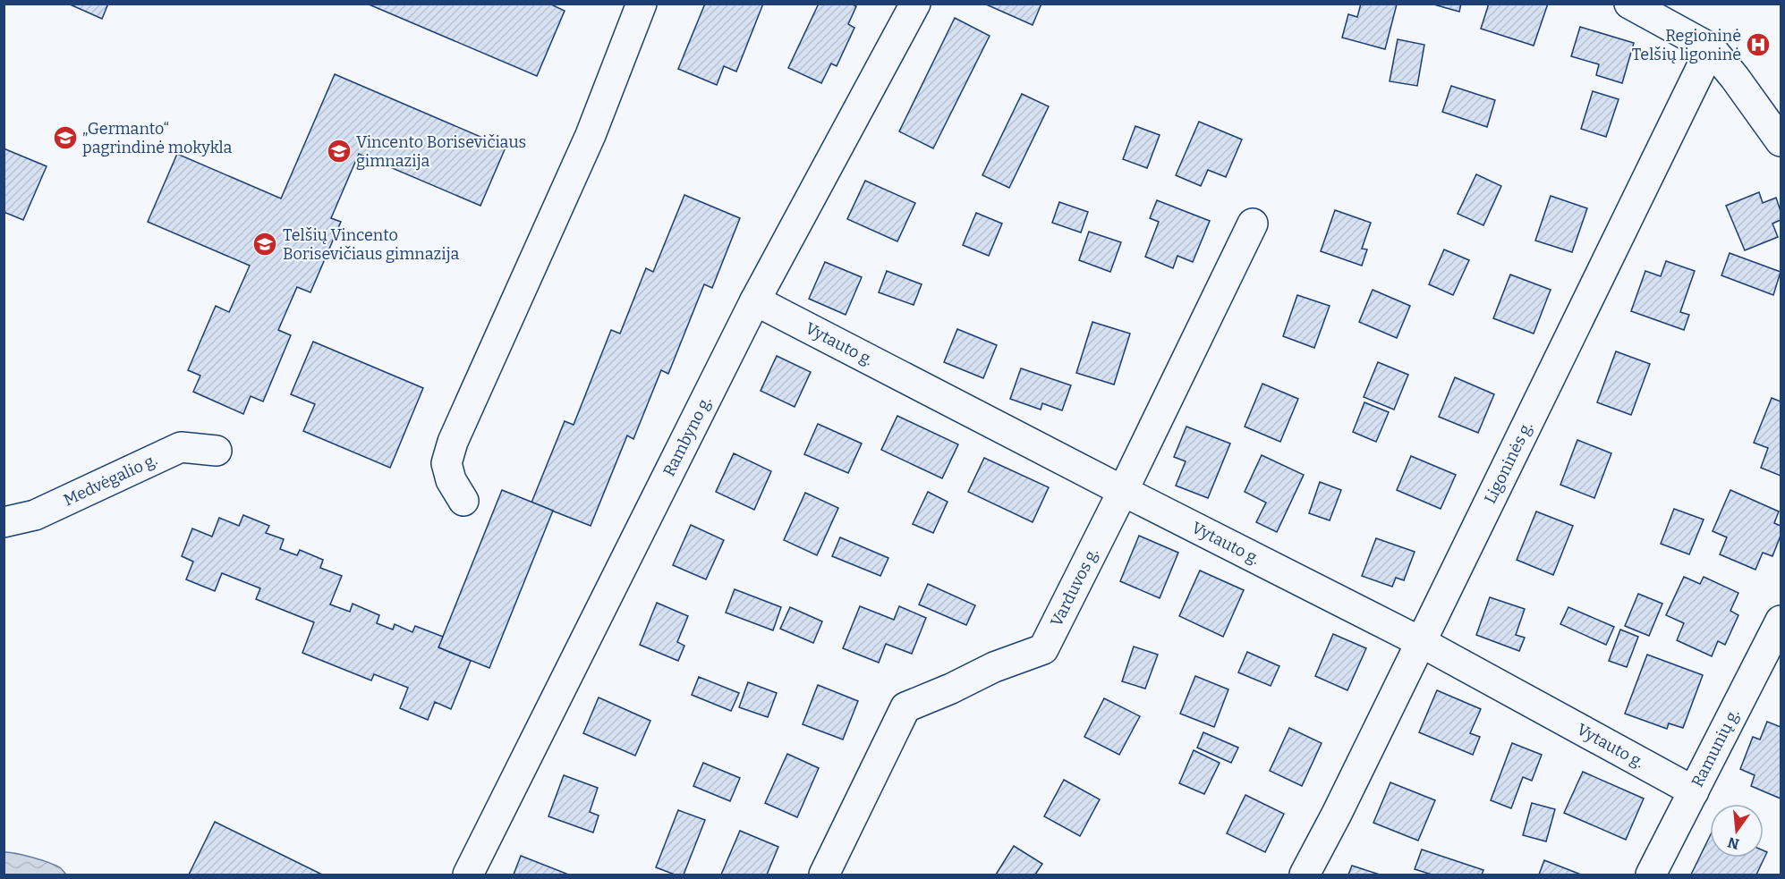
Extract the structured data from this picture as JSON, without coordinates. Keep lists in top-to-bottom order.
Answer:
{
  "streets": {
    "street": [
      "Vytauto g.",
      "Rambyno g.",
      "Ligoninės g.",
      "Medvėgalio g.",
      "Varduvos g.",
      "Ramunių g."
    ]
  },
  "crossings": [
    ["Vytauto g.", "Rambyno g."],
    ["Vytauto g.", "Ligoninės g."],
    ["Vytauto g.", "Varduvos g."],
    ["Vytauto g.", "Ramunių g."]
  ],
  "places": {
    "hospital": ["Regioninė Telšių ligoninė"],
    "school or university": ["„Germanto“ pagrindinė mokykla", "Vincento Borisevičiaus gimnazija", "Telšių Vincento Borisevičiaus gimnazija"]
  },
  "north": "bottom"
}
